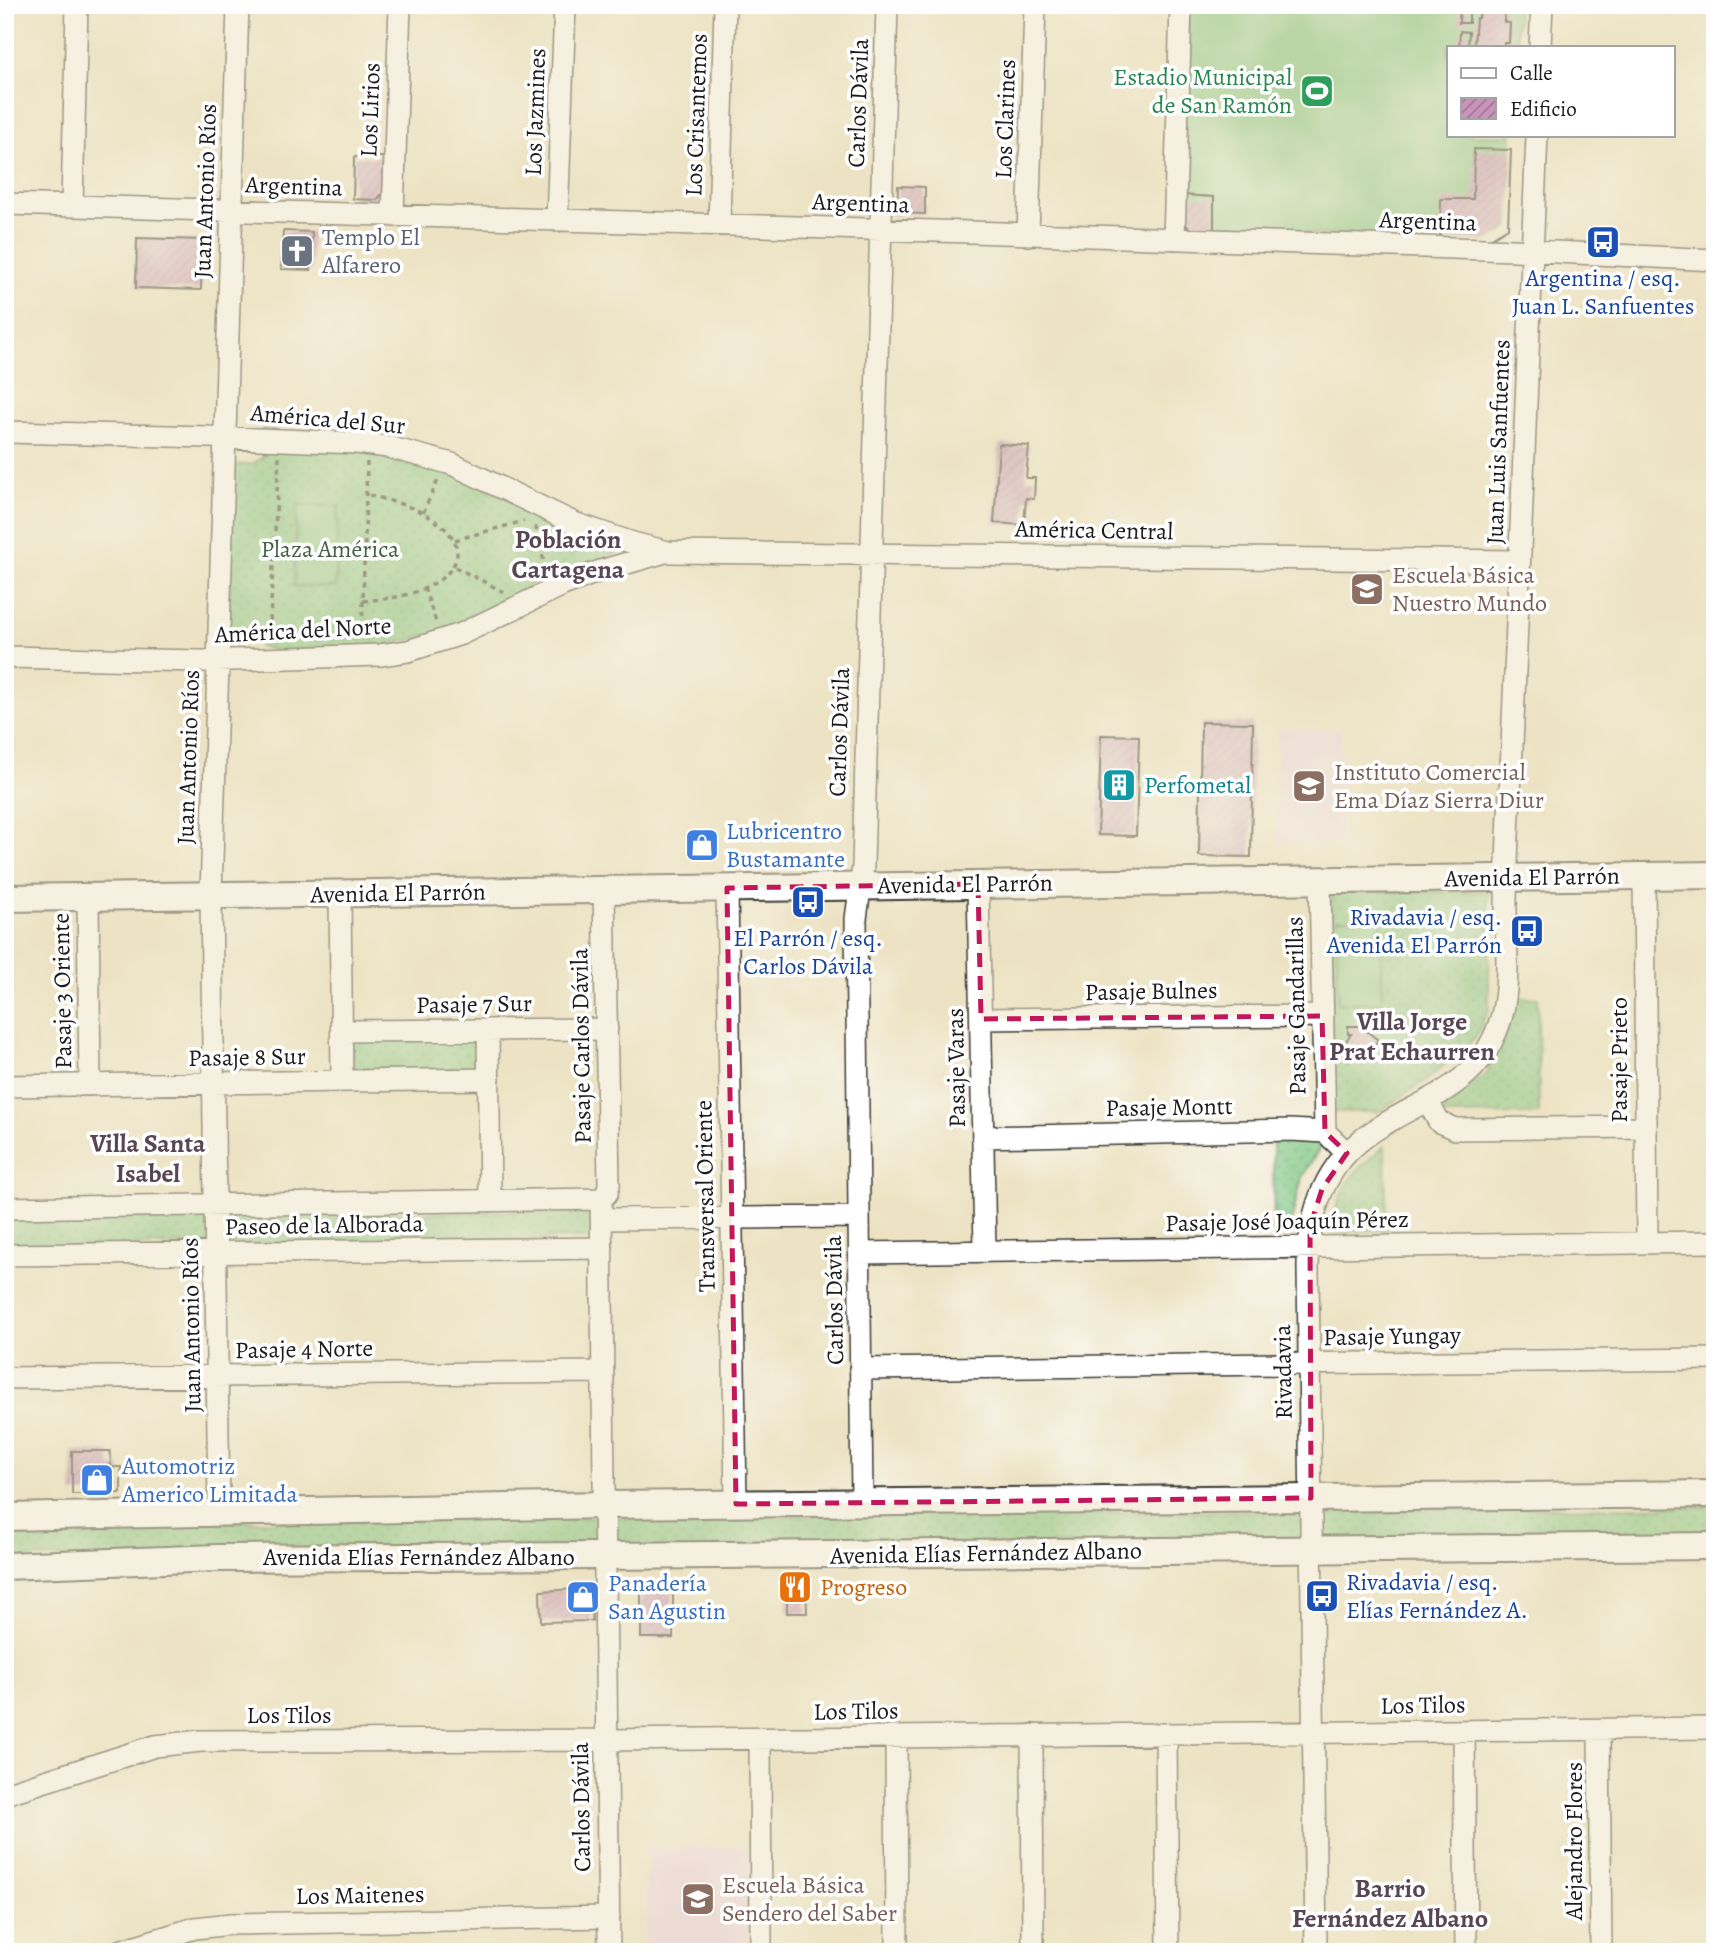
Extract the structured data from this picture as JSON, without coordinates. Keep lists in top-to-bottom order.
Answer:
{
  "streets": {
    "main road": ["Avenida El Parrón", "Avenida Elías Fernández Albano"],
    "street": [
      "Carlos Dávila",
      "Los Lirios",
      "Los Jazmines",
      "Los Crisantemos",
      "Los Clarines",
      "Argentina",
      "Juan Antonio Ríos",
      "América del Sur",
      "Juan Luis Sanfuentes",
      "América Central",
      "América del Norte",
      "Pasaje 3 Oriente",
      "Pasaje Bulnes",
      "Pasaje 7 Sur",
      "Pasaje Gandarillas",
      "Pasaje Carlos Dávila",
      "Pasaje 8 Sur",
      "Pasaje Prieto",
      "Pasaje Varas",
      "Pasaje Montt",
      "Transversal Oriente",
      "Pasaje José Joaquín Pérez",
      "Paseo de la Alborada",
      "Pasaje Yungay",
      "Pasaje 4 Norte",
      "Rivadavia",
      "Los Tilos",
      "Alejandro Flores",
      "Los Maitenes"
    ]
  },
  "crossings": [
    ["Carlos Dávila", "Argentina"],
    ["Carlos Dávila", "América Central"],
    ["Carlos Dávila", "Avenida El Parrón"],
    ["Carlos Dávila", "Pasaje Carlos Dávila"],
    ["Carlos Dávila", "Pasaje José Joaquín Pérez"],
    ["Carlos Dávila", "Paseo de la Alborada"],
    ["Carlos Dávila", "Pasaje Yungay"],
    ["Carlos Dávila", "Pasaje 4 Norte"],
    ["Carlos Dávila", "Avenida Elías Fernández Albano"],
    ["Carlos Dávila", "Los Tilos"],
    ["Carlos Dávila", "Los Maitenes"],
    ["Los Lirios", "Argentina"],
    ["Los Jazmines", "Argentina"],
    ["Los Crisantemos", "Argentina"],
    ["Los Clarines", "Argentina"],
    ["Argentina", "Juan Antonio Ríos"],
    ["Argentina", "Juan Luis Sanfuentes"],
    ["Juan Antonio Ríos", "América del Sur"],
    ["Juan Antonio Ríos", "América del Norte"],
    ["Juan Antonio Ríos", "Avenida El Parrón"],
    ["Juan Antonio Ríos", "Pasaje 8 Sur"],
    ["Juan Antonio Ríos", "Paseo de la Alborada"],
    ["Juan Antonio Ríos", "Pasaje 4 Norte"],
    ["Juan Antonio Ríos", "Avenida Elías Fernández Albano"],
    ["América del Sur", "América Central"],
    ["América del Sur", "América del Norte"],
    ["Juan Luis Sanfuentes", "América Central"],
    ["Juan Luis Sanfuentes", "Avenida El Parrón"],
    ["Juan Luis Sanfuentes", "Rivadavia"],
    ["América Central", "América del Norte"],
    ["Avenida El Parrón", "Pasaje 3 Oriente"],
    ["Avenida El Parrón", "Pasaje Gandarillas"],
    ["Avenida El Parrón", "Pasaje Carlos Dávila"],
    ["Avenida El Parrón", "Pasaje Prieto"],
    ["Avenida El Parrón", "Pasaje Varas"],
    ["Avenida El Parrón", "Transversal Oriente"],
    ["Avenida El Parrón", "Rivadavia"],
    ["Pasaje 3 Oriente", "Pasaje 8 Sur"],
    ["Pasaje Bulnes", "Pasaje Gandarillas"],
    ["Pasaje Bulnes", "Pasaje Varas"],
    ["Pasaje 7 Sur", "Pasaje Carlos Dávila"],
    ["Pasaje Gandarillas", "Pasaje Montt"],
    ["Pasaje Carlos Dávila", "Paseo de la Alborada"],
    ["Pasaje Prieto", "Pasaje José Joaquín Pérez"],
    ["Pasaje Varas", "Pasaje Montt"],
    ["Pasaje Varas", "Pasaje José Joaquín Pérez"],
    ["Transversal Oriente", "Paseo de la Alborada"],
    ["Transversal Oriente", "Avenida Elías Fernández Albano"],
    ["Pasaje José Joaquín Pérez", "Rivadavia"],
    ["Pasaje Yungay", "Rivadavia"],
    ["Rivadavia", "Avenida Elías Fernández Albano"],
    ["Rivadavia", "Los Tilos"],
    ["Los Tilos", "Alejandro Flores"]
  ],
  "districts": [
    "Población Cartagena",
    "Villa Jorge Prat Echaurren",
    "Villa Santa Isabel",
    "Barrio Fernández Albano"
  ],
  "parks": ["Plaza América"],
  "places": {
    "sports": ["Estadio Municipal de San Ramón"],
    "bus stop": [
      "Argentina / esq. Juan L. Sanfuentes",
      "El Parrón / esq. Carlos Dávila",
      "Rivadavia / esq. Avenida El Parrón",
      "Rivadavia / esq. Elías Fernández A."
    ],
    "church": ["Templo El Alfarero"],
    "school or university": ["Escuela Básica Nuestro Mundo", "Instituto Comercial Ema Díaz Sierra Diur", "Escuela Básica Sendero del Saber"],
    "building": ["Perfometal"],
    "shop": ["Lubricentro Bustamante", "Automotriz Americo Limitada", "Panadería San Agustin"],
    "restaurant": ["Progreso"]
  },
  "legend": ["Calle", "Edificio"]
}
